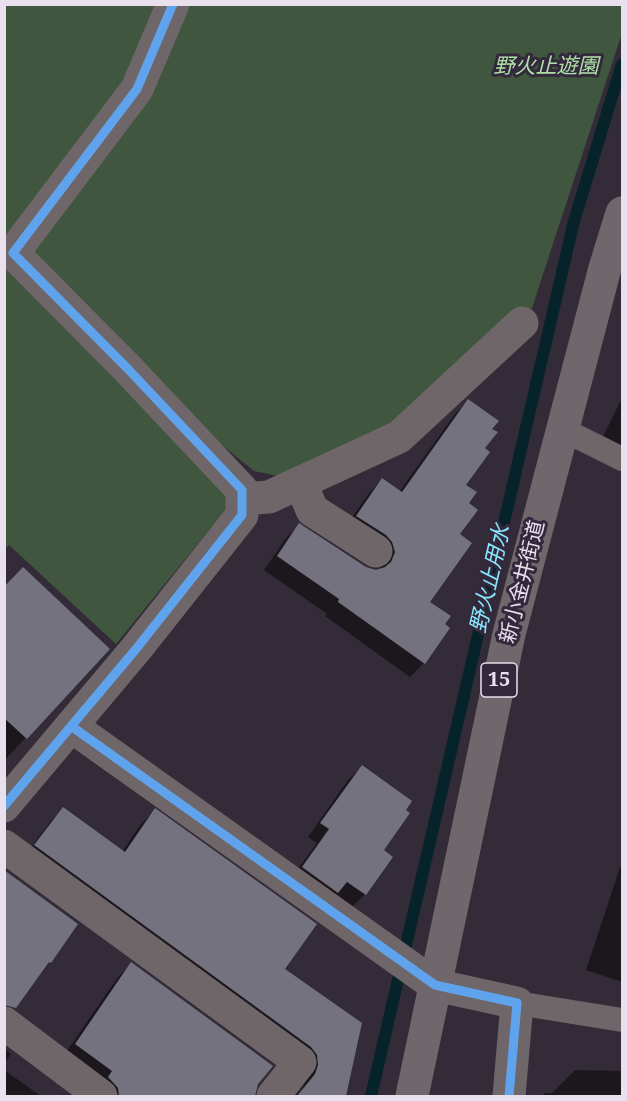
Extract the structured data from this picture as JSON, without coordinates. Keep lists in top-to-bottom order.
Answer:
{
  "streets": {
    "main road": ["新小金井街道", "15"]
  },
  "water": ["野火止用水"],
  "parks": ["野火止遊園"]
}
